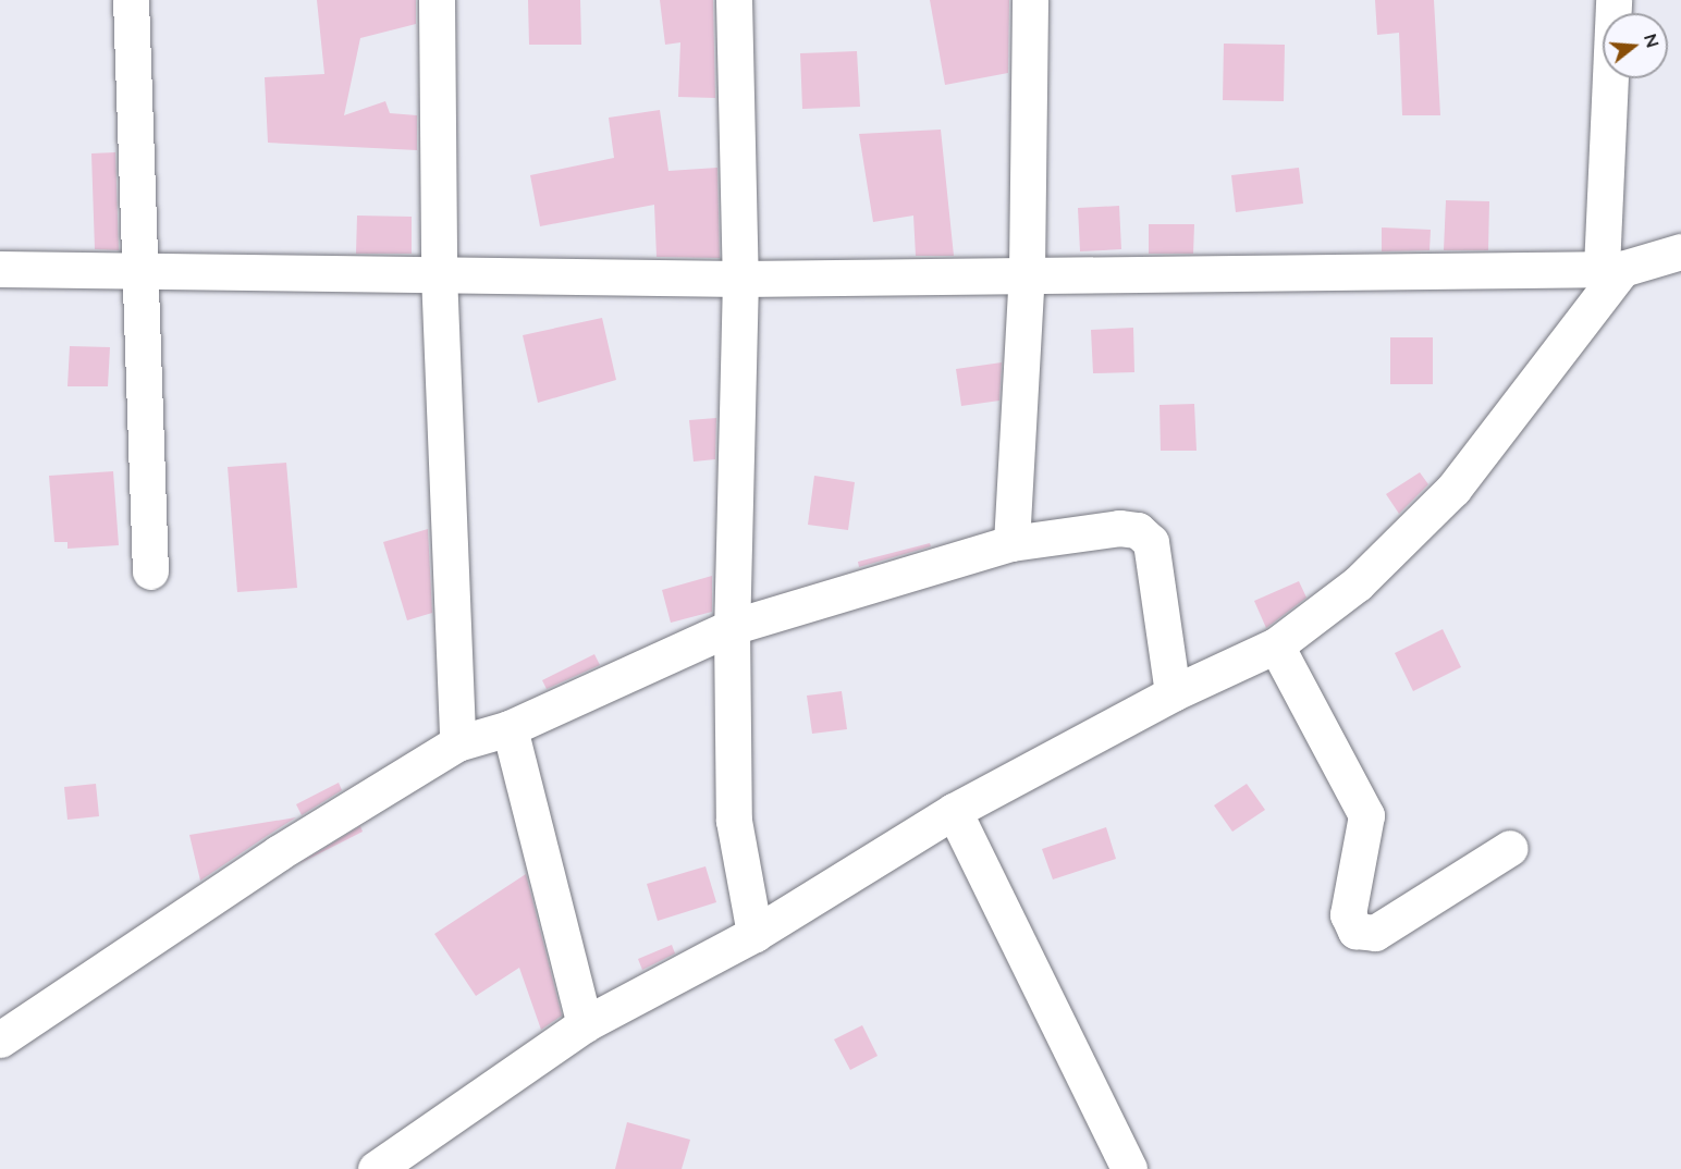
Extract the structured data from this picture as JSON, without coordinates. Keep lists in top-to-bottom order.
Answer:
{
  "north": "right"
}
